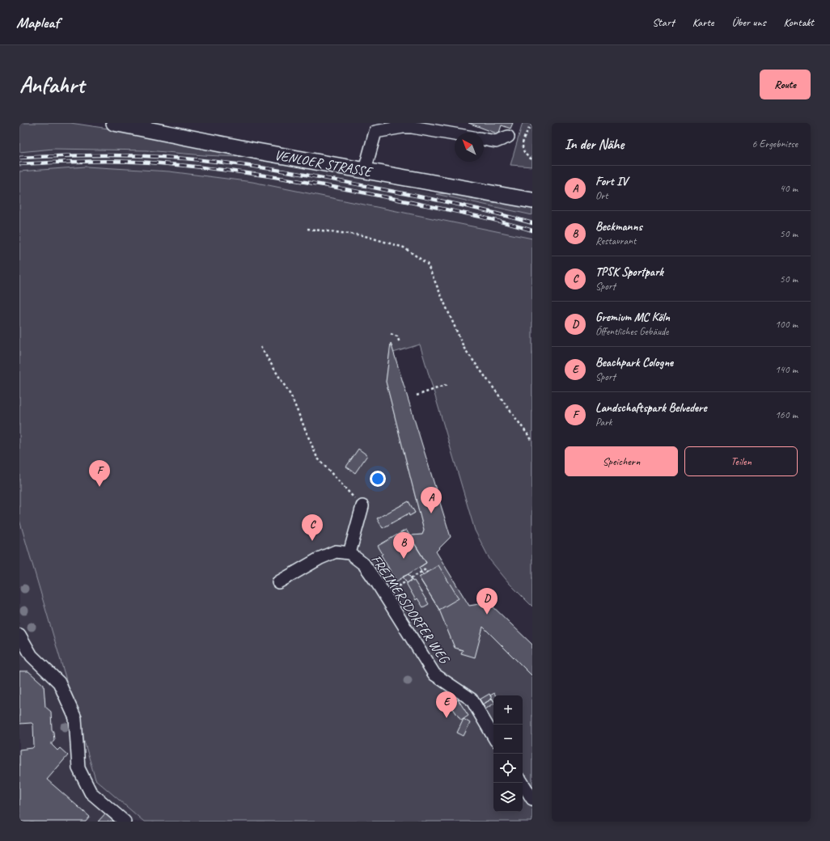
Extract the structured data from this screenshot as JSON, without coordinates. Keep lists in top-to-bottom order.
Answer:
{
  "streets": {
    "main road": ["VENLOER STRASSE"],
    "lane": ["FREIMERSDORFER WEG"]
  },
  "north": "top left",
  "page": {
    "header": "Mapleaf",
    "nav": [
      "Start",
      "Karte",
      "Über uns",
      "Kontakt"
    ],
    "buttons": [
      "Route",
      ["Speichern", "Teilen"]
    ],
    "title": "Anfahrt",
    "heading": ["In der Nähe", "6 Ergebnisse"],
    "list": [
      {
        "mark": "A",
        "name": "Fort IV",
        "note": "Ort",
        "value": "40 m"
      },
      {
        "mark": "B",
        "name": "Beckmanns",
        "note": "Restaurant",
        "value": "50 m"
      },
      {
        "mark": "C",
        "name": "TPSK Sportpark",
        "note": "Sport",
        "value": "50 m"
      },
      {
        "mark": "D",
        "name": "Gremium MC Köln",
        "note": "Öffentliches Gebäude",
        "value": "100 m"
      },
      {
        "mark": "E",
        "name": "Beachpark Cologne",
        "note": "Sport",
        "value": "140 m"
      },
      {
        "mark": "F",
        "name": "Landschaftspark Belvedere",
        "note": "Park",
        "value": "160 m"
      }
    ],
    "pins": [
      "F",
      "A",
      "C",
      "B",
      "D",
      "E"
    ],
    "map_buttons": ["+", "−"]
  }
}
